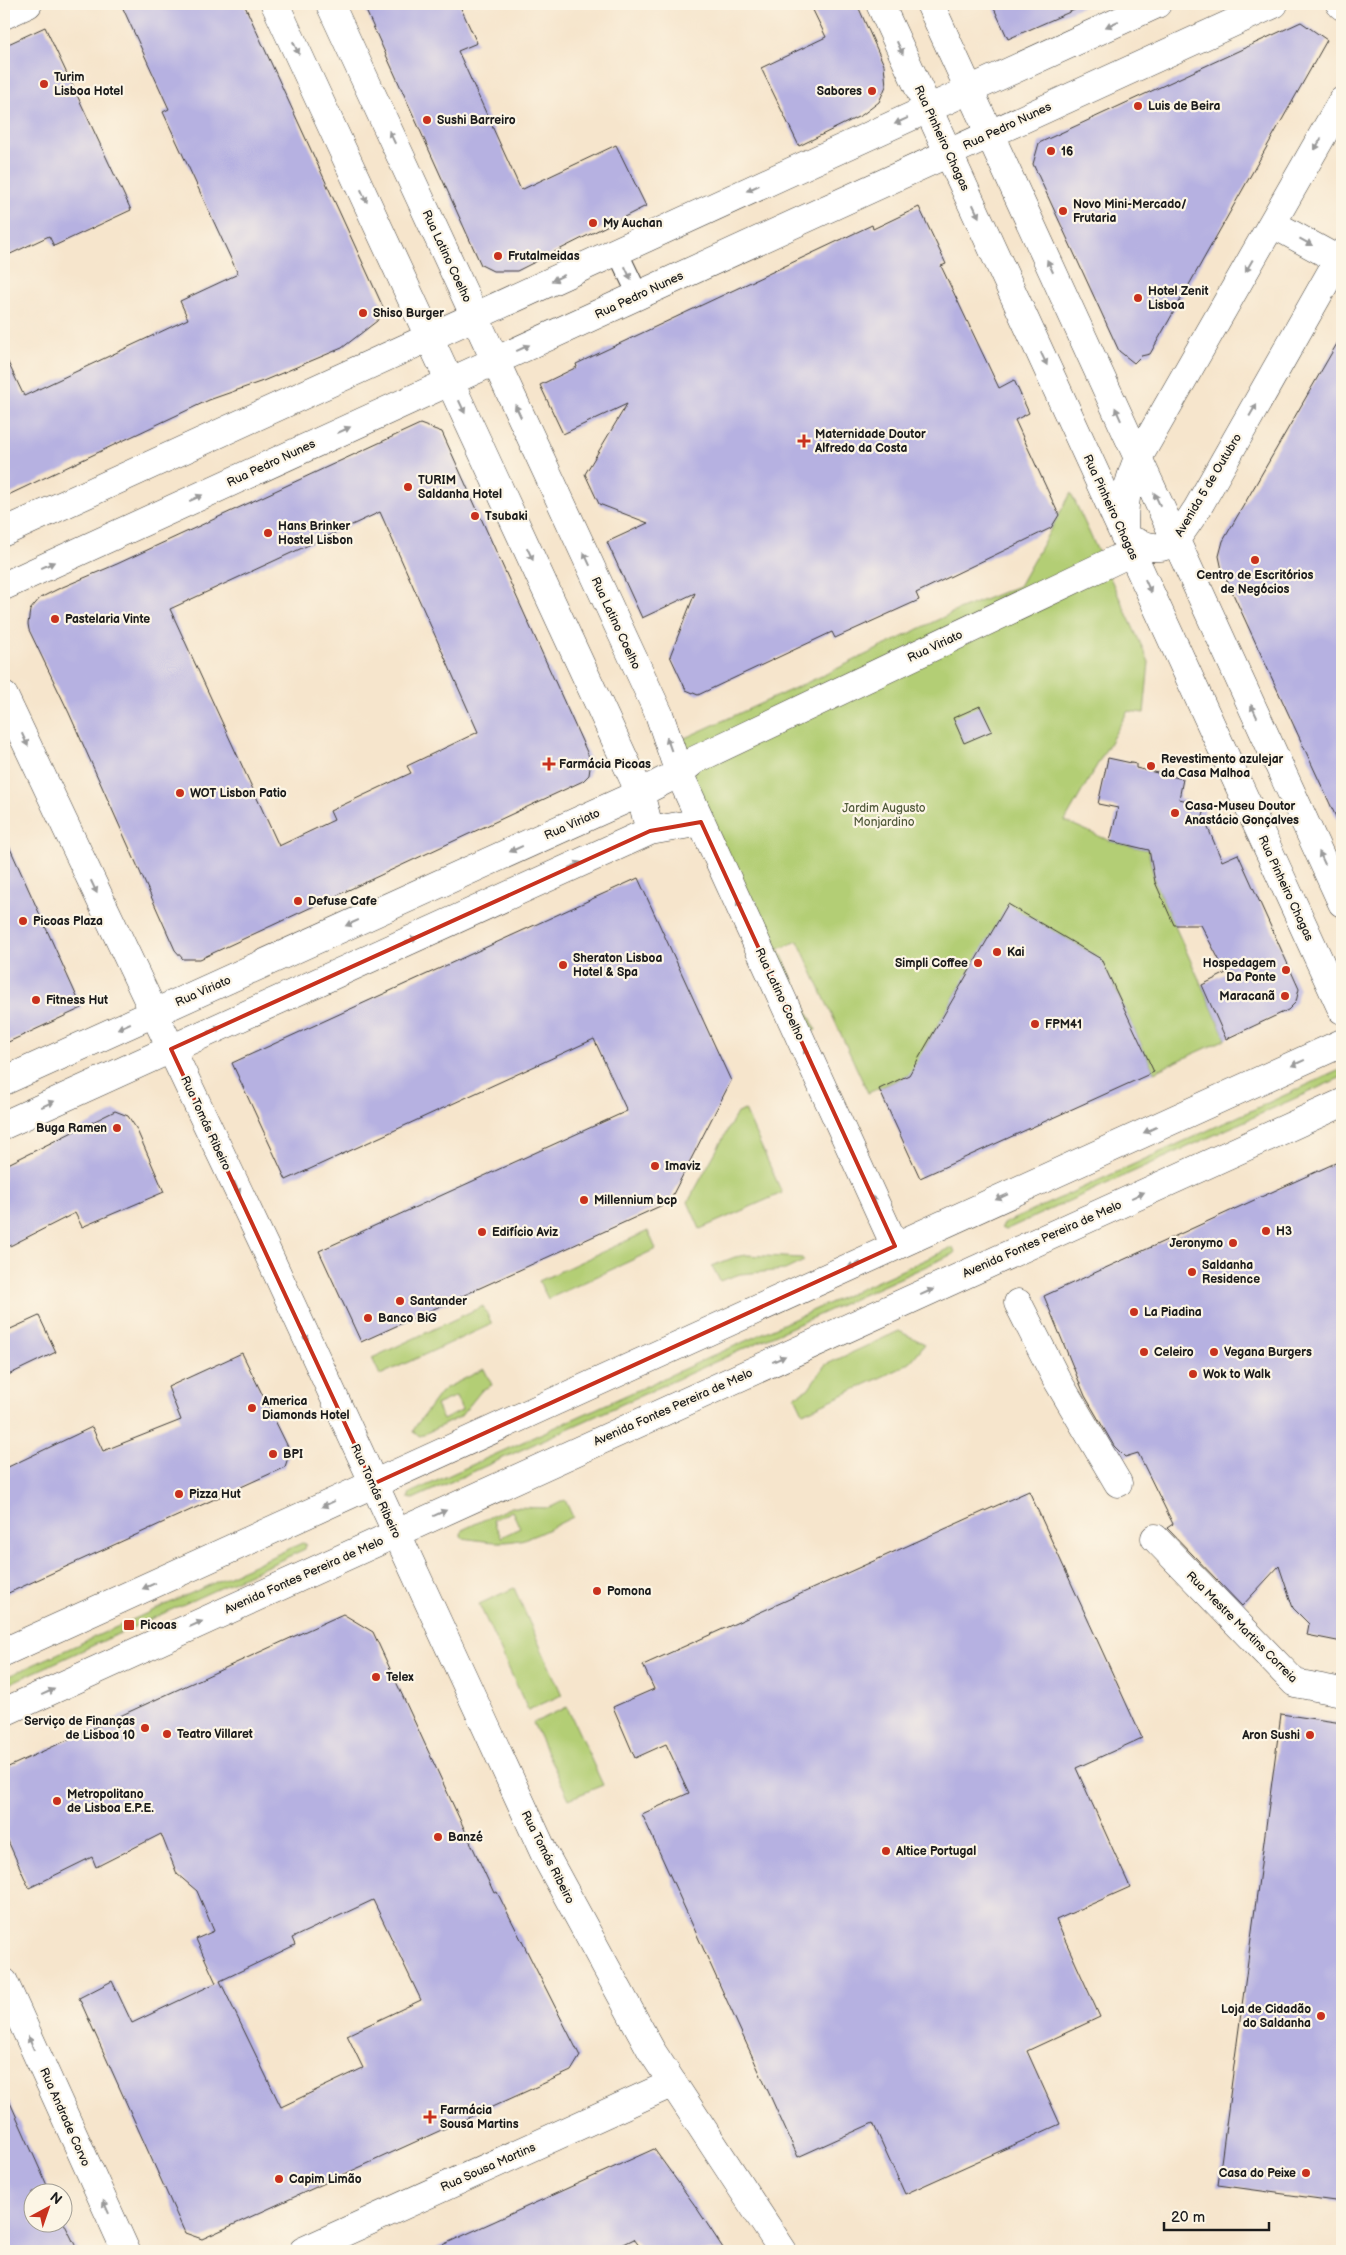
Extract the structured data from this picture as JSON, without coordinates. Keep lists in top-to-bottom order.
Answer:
{
  "streets": {
    "street": [
      "Rua Pedro Nunes",
      "Rua Pinheiro Chagas",
      "Rua Latino Coelho",
      "Avenida 5 de Outubro",
      "Rua Viriato",
      "Rua Tomás Ribeiro",
      "Avenida Fontes Pereira de Melo",
      "Rua Mestre Martins Correia",
      "Rua Andrade Corvo",
      "Rua Sousa Martins"
    ]
  },
  "crossings": [
    ["Rua Pedro Nunes", "Rua Pinheiro Chagas"],
    ["Rua Pedro Nunes", "Rua Latino Coelho"],
    ["Rua Pinheiro Chagas", "Avenida 5 de Outubro"],
    ["Rua Pinheiro Chagas", "Rua Viriato"],
    ["Rua Latino Coelho", "Rua Viriato"],
    ["Avenida 5 de Outubro", "Rua Viriato"],
    ["Rua Viriato", "Rua Tomás Ribeiro"],
    ["Rua Tomás Ribeiro", "Avenida Fontes Pereira de Melo"],
    ["Rua Tomás Ribeiro", "Rua Sousa Martins"]
  ],
  "one_way": ["Rua Tomás Ribeiro", "Rua Andrade Corvo"],
  "parks": ["Jardim Augusto Monjardino"],
  "places": {
    "other": [
      "Turim Lisboa Hotel",
      "Sabores",
      "Luis de Beira",
      "Sushi Barreiro",
      "16",
      "Novo Mini-Mercado/ Frutaria",
      "My Auchan",
      "Frutalmeidas",
      "Hotel Zenit Lisboa",
      "Shiso Burger",
      "TURIM Saldanha Hotel",
      "Tsubaki",
      "Hans Brinker Hostel Lisbon",
      "Centro de Escritórios de Negócios",
      "Pastelaria Vinte",
      "Revestimento azulejar da Casa Malhoa",
      "WOT Lisbon Patio",
      "Casa-Museu Doutor Anastácio Gonçalves",
      "Defuse Cafe",
      "Picoas Plaza",
      "Kai",
      "Simpli Coffee",
      "Sheraton Lisboa Hotel & Spa",
      "Hospedagem Da Ponte",
      "Maracanã",
      "Fitness Hut",
      "FPM41",
      "Buga Ramen",
      "Imaviz",
      "Millennium bcp",
      "H3",
      "Edifício Aviz",
      "Jeronymo",
      "Saldanha Residence",
      "Santander",
      "La Piadina",
      "Banco BiG",
      "Celeiro",
      "Vegana Burgers",
      "Wok to Walk",
      "America Diamonds Hotel",
      "BPI",
      "Pizza Hut",
      "Pomona",
      "Telex",
      "Serviço de Finanças de Lisboa 10",
      "Teatro Villaret",
      "Aron Sushi",
      "Metropolitano de Lisboa E.P.E.",
      "Banzé",
      "Altice Portugal",
      "Loja de Cidadão do Saldanha",
      "Casa do Peixe",
      "Capim Limão"
    ],
    "health": ["Maternidade Doutor Alfredo da Costa", "Farmácia Picoas", "Farmácia Sousa Martins"],
    "transit": ["Picoas"]
  },
  "scale_bar": "20 m",
  "north": "top right"
}
